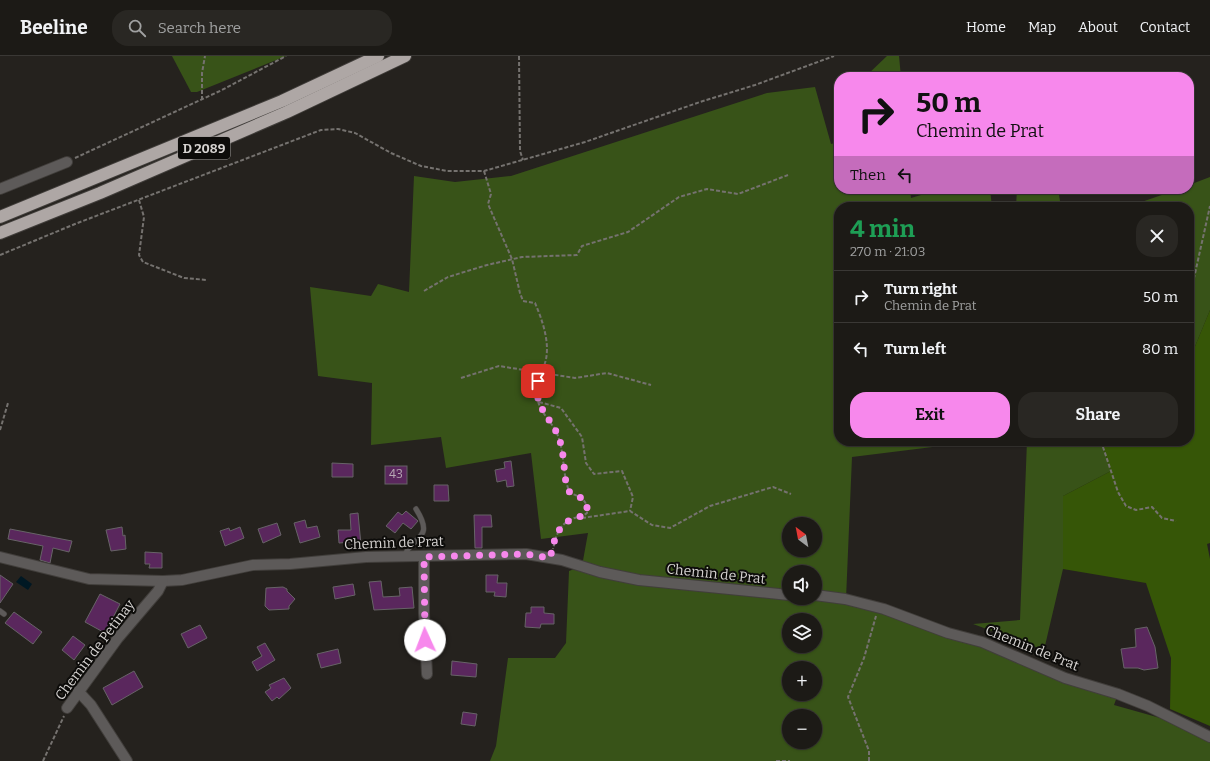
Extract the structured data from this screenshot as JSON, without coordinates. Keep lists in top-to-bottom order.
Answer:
{
  "streets": {
    "highway": ["D 2089"],
    "street": ["Chemin de Prat", "Chemin de Petinay"]
  },
  "crossings": [
    ["Chemin de Prat", "Chemin de Petinay"]
  ],
  "house_numbers": ["43"],
  "north": "top left",
  "page": {
    "header": "Beeline",
    "search": "Search here",
    "nav": [
      "Home",
      "Map",
      "About",
      "Contact"
    ],
    "turn": ["50 m", "Chemin de Prat"],
    "then": "Then",
    "heading": ["4 min", "270 m · 21:03"],
    "list": [
      {
        "name": "Turn right",
        "note": "Chemin de Prat",
        "value": "50 m"
      },
      {
        "name": "Turn left",
        "value": "80 m"
      }
    ],
    "buttons": ["Exit", "Share"],
    "map_buttons": ["+", "−"]
  }
}
